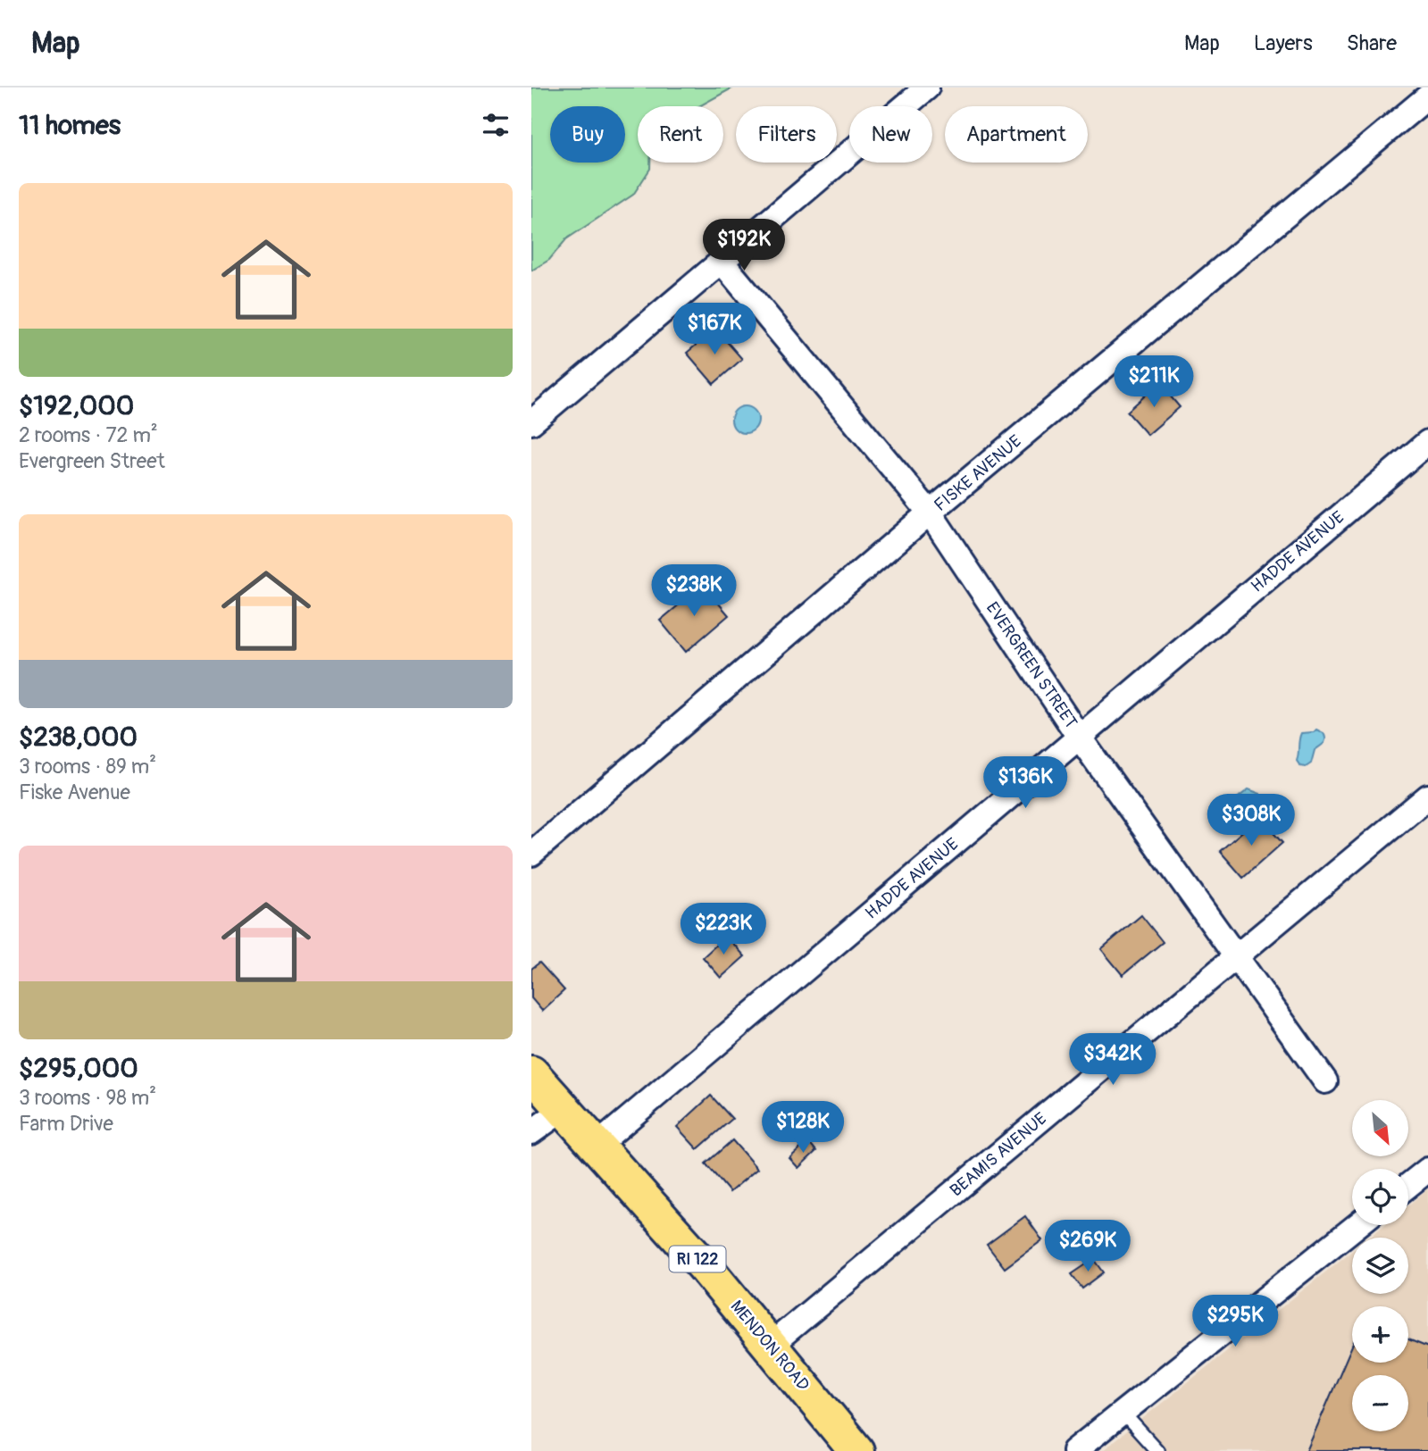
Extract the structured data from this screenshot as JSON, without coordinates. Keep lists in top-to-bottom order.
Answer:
{
  "streets": {
    "main road": ["RI 122", "MENDON ROAD"],
    "street": [
      "FISKE AVENUE",
      "HADDE AVENUE",
      "EVERGREEN STREET",
      "BEAMIS AVENUE"
    ]
  },
  "crossings": [
    ["FISKE AVENUE", "EVERGREEN STREET"],
    ["HADDE AVENUE", "EVERGREEN STREET"],
    ["HADDE AVENUE", "MENDON ROAD"],
    ["EVERGREEN STREET", "BEAMIS AVENUE"],
    ["BEAMIS AVENUE", "MENDON ROAD"]
  ],
  "north": "bottom right",
  "page": {
    "header": "Map",
    "nav": ["Map", "Layers", "Share"],
    "heading": "11 homes",
    "chip": [
      "Buy",
      "Rent",
      "Filters",
      "New",
      "Apartment"
    ],
    "list": [
      {
        "name": "$192,000",
        "note": "2 rooms · 72 m² · Evergreen Street"
      },
      {
        "name": "$238,000",
        "note": "3 rooms · 89 m² · Fiske Avenue"
      },
      {
        "name": "$295,000",
        "note": "3 rooms · 98 m² · Farm Drive"
      }
    ],
    "price": [
      "$192K",
      "$167K",
      "$211K",
      "$238K",
      "$136K",
      "$308K",
      "$223K",
      "$342K",
      "$128K",
      "$269K",
      "$295K"
    ],
    "map_buttons": ["+", "−"]
  }
}
